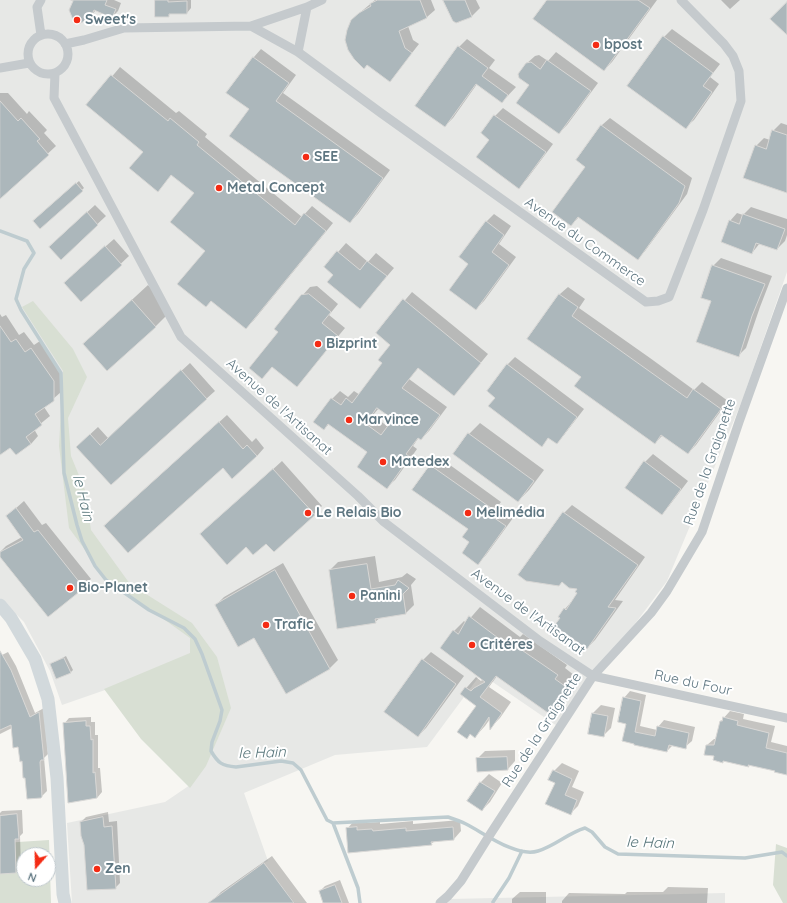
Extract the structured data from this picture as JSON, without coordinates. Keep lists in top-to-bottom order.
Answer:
{
  "streets": {
    "street": [
      "Avenue du Commerce",
      "Avenue de l'Artisanat",
      "Rue de la Graignette",
      "Rue du Four"
    ]
  },
  "crossings": [
    ["Avenue du Commerce", "Avenue de l'Artisanat"],
    ["Avenue de l'Artisanat", "Rue de la Graignette"],
    ["Avenue de l'Artisanat", "Rue du Four"],
    ["Rue de la Graignette", "Rue du Four"]
  ],
  "water": ["le Hain"],
  "places": [
    "Sweet's",
    "bpost",
    "SEE",
    "Metal Concept",
    "Bizprint",
    "Marvince",
    "Matedex",
    "Le Relais Bio",
    "Melimédia",
    "Bio-Planet",
    "Panini",
    "Trafic",
    "Critéres",
    "Zen"
  ],
  "north": "bottom"
}
